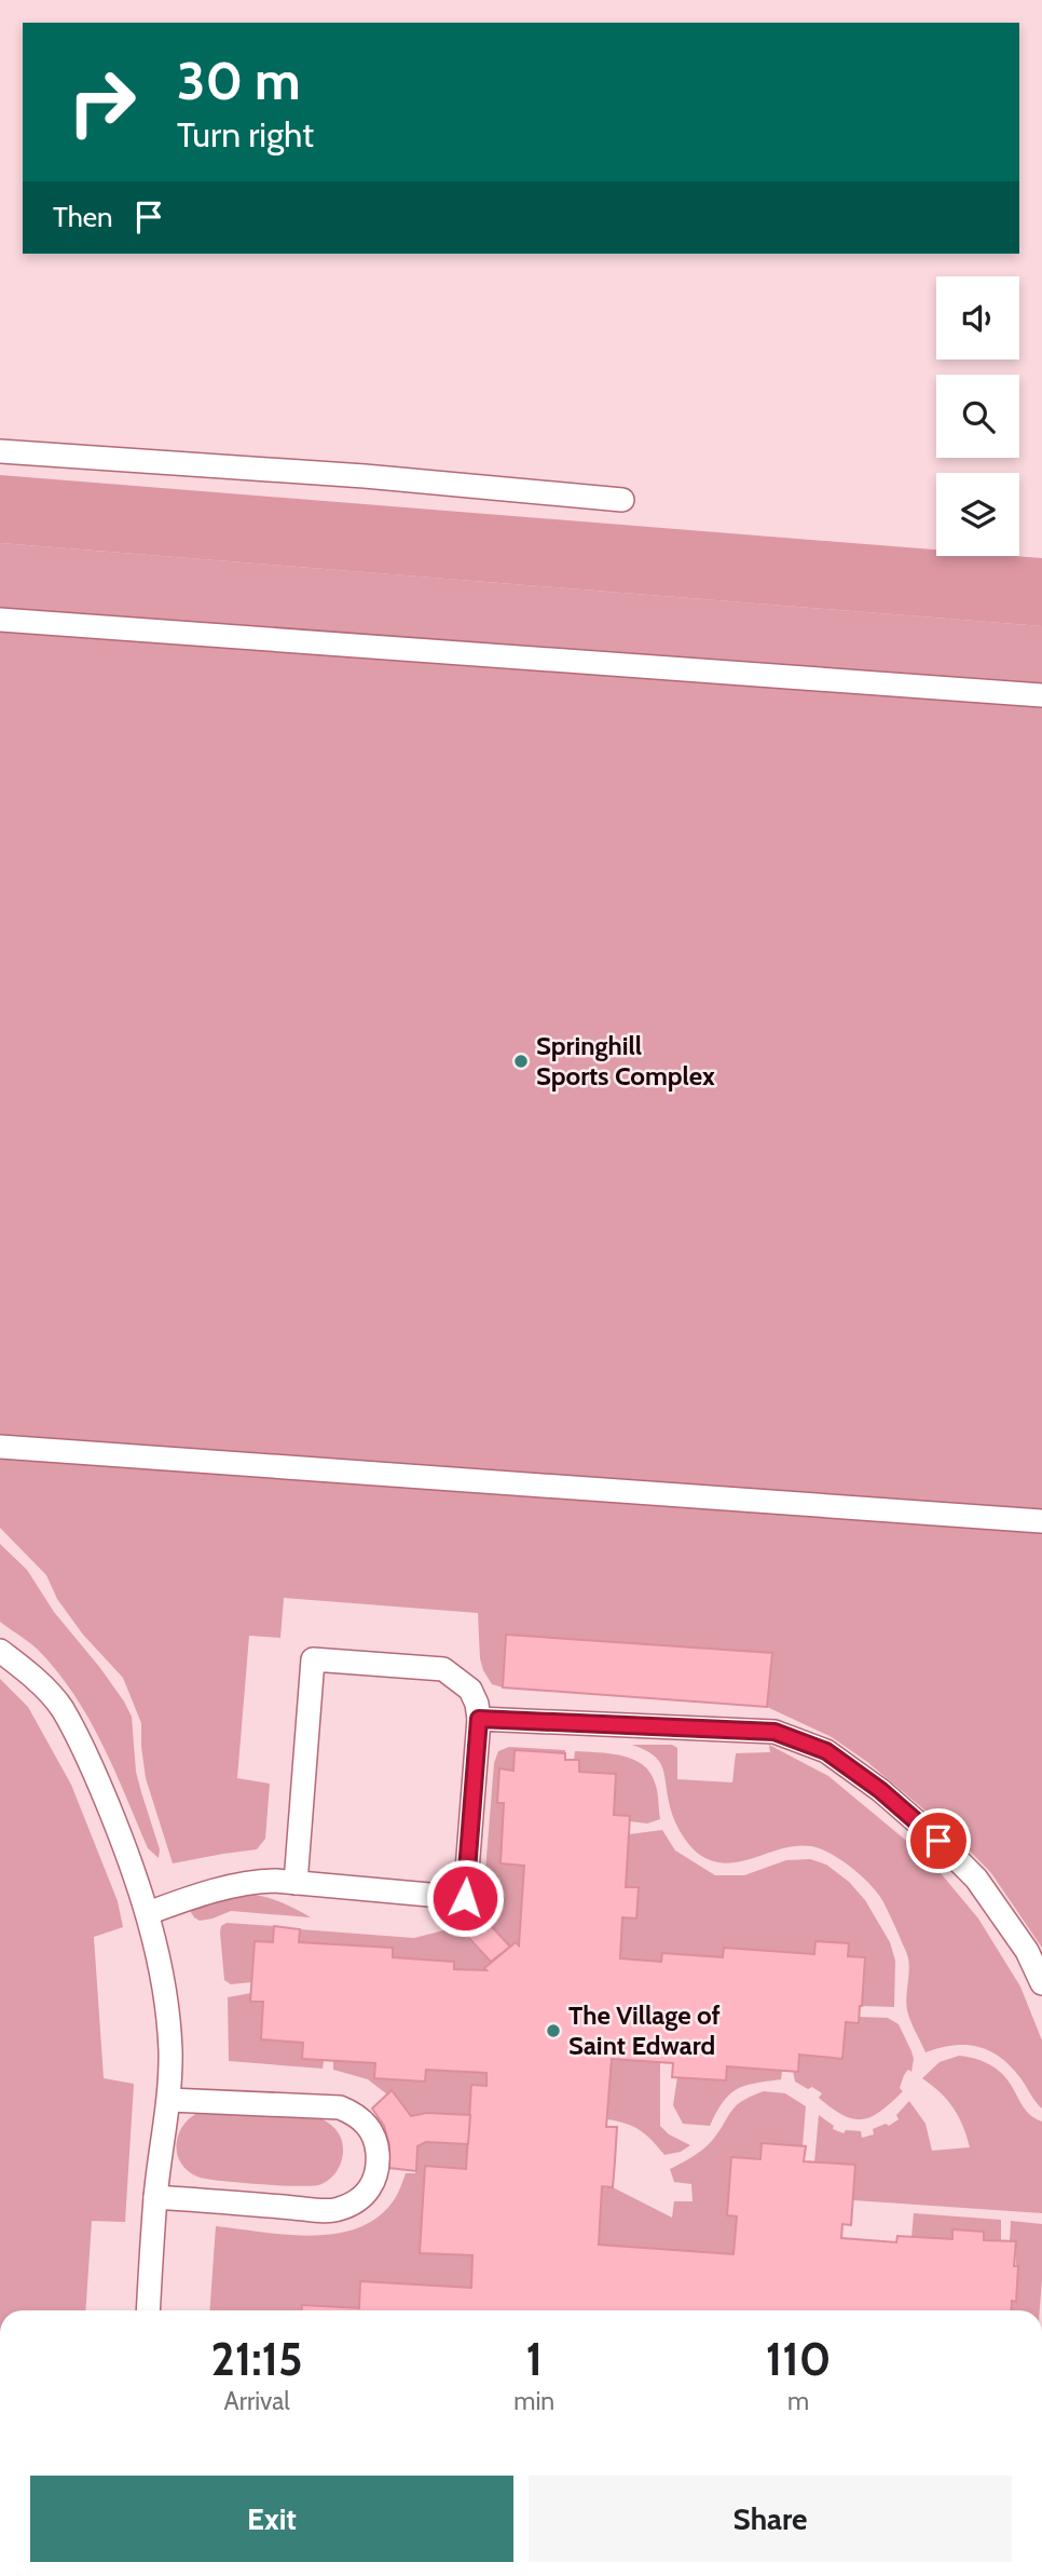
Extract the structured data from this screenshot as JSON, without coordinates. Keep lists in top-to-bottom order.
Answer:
{
  "places": ["Springhill Sports Complex", "The Village of Saint Edward"],
  "page": {
    "turn": ["30 m", "Turn right"],
    "then": "Then",
    "eta": [
      "21:15",
      "Arrival",
      "1",
      "min",
      "110",
      "m"
    ],
    "buttons": ["Exit", "Share"]
  }
}
